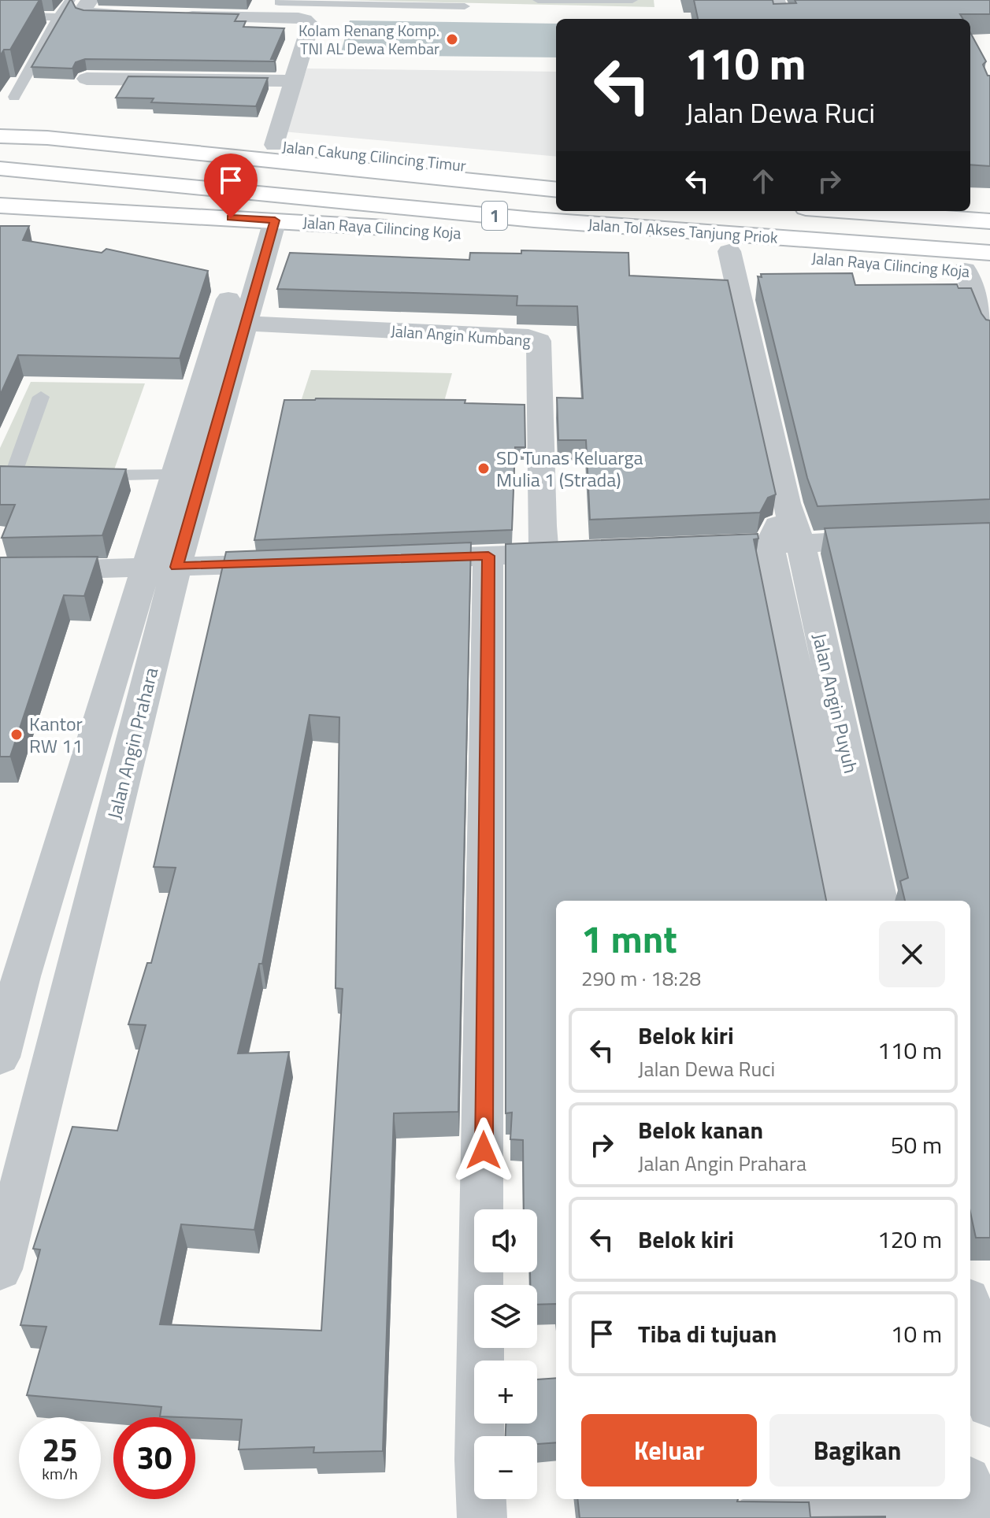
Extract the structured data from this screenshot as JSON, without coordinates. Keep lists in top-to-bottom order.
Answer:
{
  "streets": {
    "highway": [
      "Jalan Cakung Cilincing Timur",
      "1",
      "Jalan Raya Cilincing Koja",
      "Jalan Tol Akses Tanjung Priok"
    ],
    "street": ["Jalan Angin Kumbang", "Jalan Angin Puyuh", "Jalan Angin Prahara"]
  },
  "crossings": [
    ["Jalan Raya Cilincing Koja", "Jalan Angin Puyuh"],
    ["Jalan Raya Cilincing Koja", "Jalan Angin Prahara"],
    ["Jalan Angin Kumbang", "Jalan Angin Prahara"]
  ],
  "places": ["Kolam Renang Komp. TNI AL Dewa Kembar", "SD Tunas Keluarga Mulia 1 (Strada)", "Kantor RW 11"],
  "page": {
    "turn": ["110 m", "Jalan Dewa Ruci"],
    "heading": ["1 mnt", "290 m · 18:28"],
    "list": [
      {
        "name": "Belok kiri",
        "note": "Jalan Dewa Ruci",
        "value": "110 m"
      },
      {
        "name": "Belok kanan",
        "note": "Jalan Angin Prahara",
        "value": "50 m"
      },
      {
        "name": "Belok kiri",
        "value": "120 m"
      },
      {
        "name": "Tiba di tujuan",
        "value": "10 m"
      }
    ],
    "map_buttons": ["+", "−"],
    "buttons": ["Keluar", "Bagikan"],
    "speed": "25 km/h",
    "limit": "30"
  }
}
